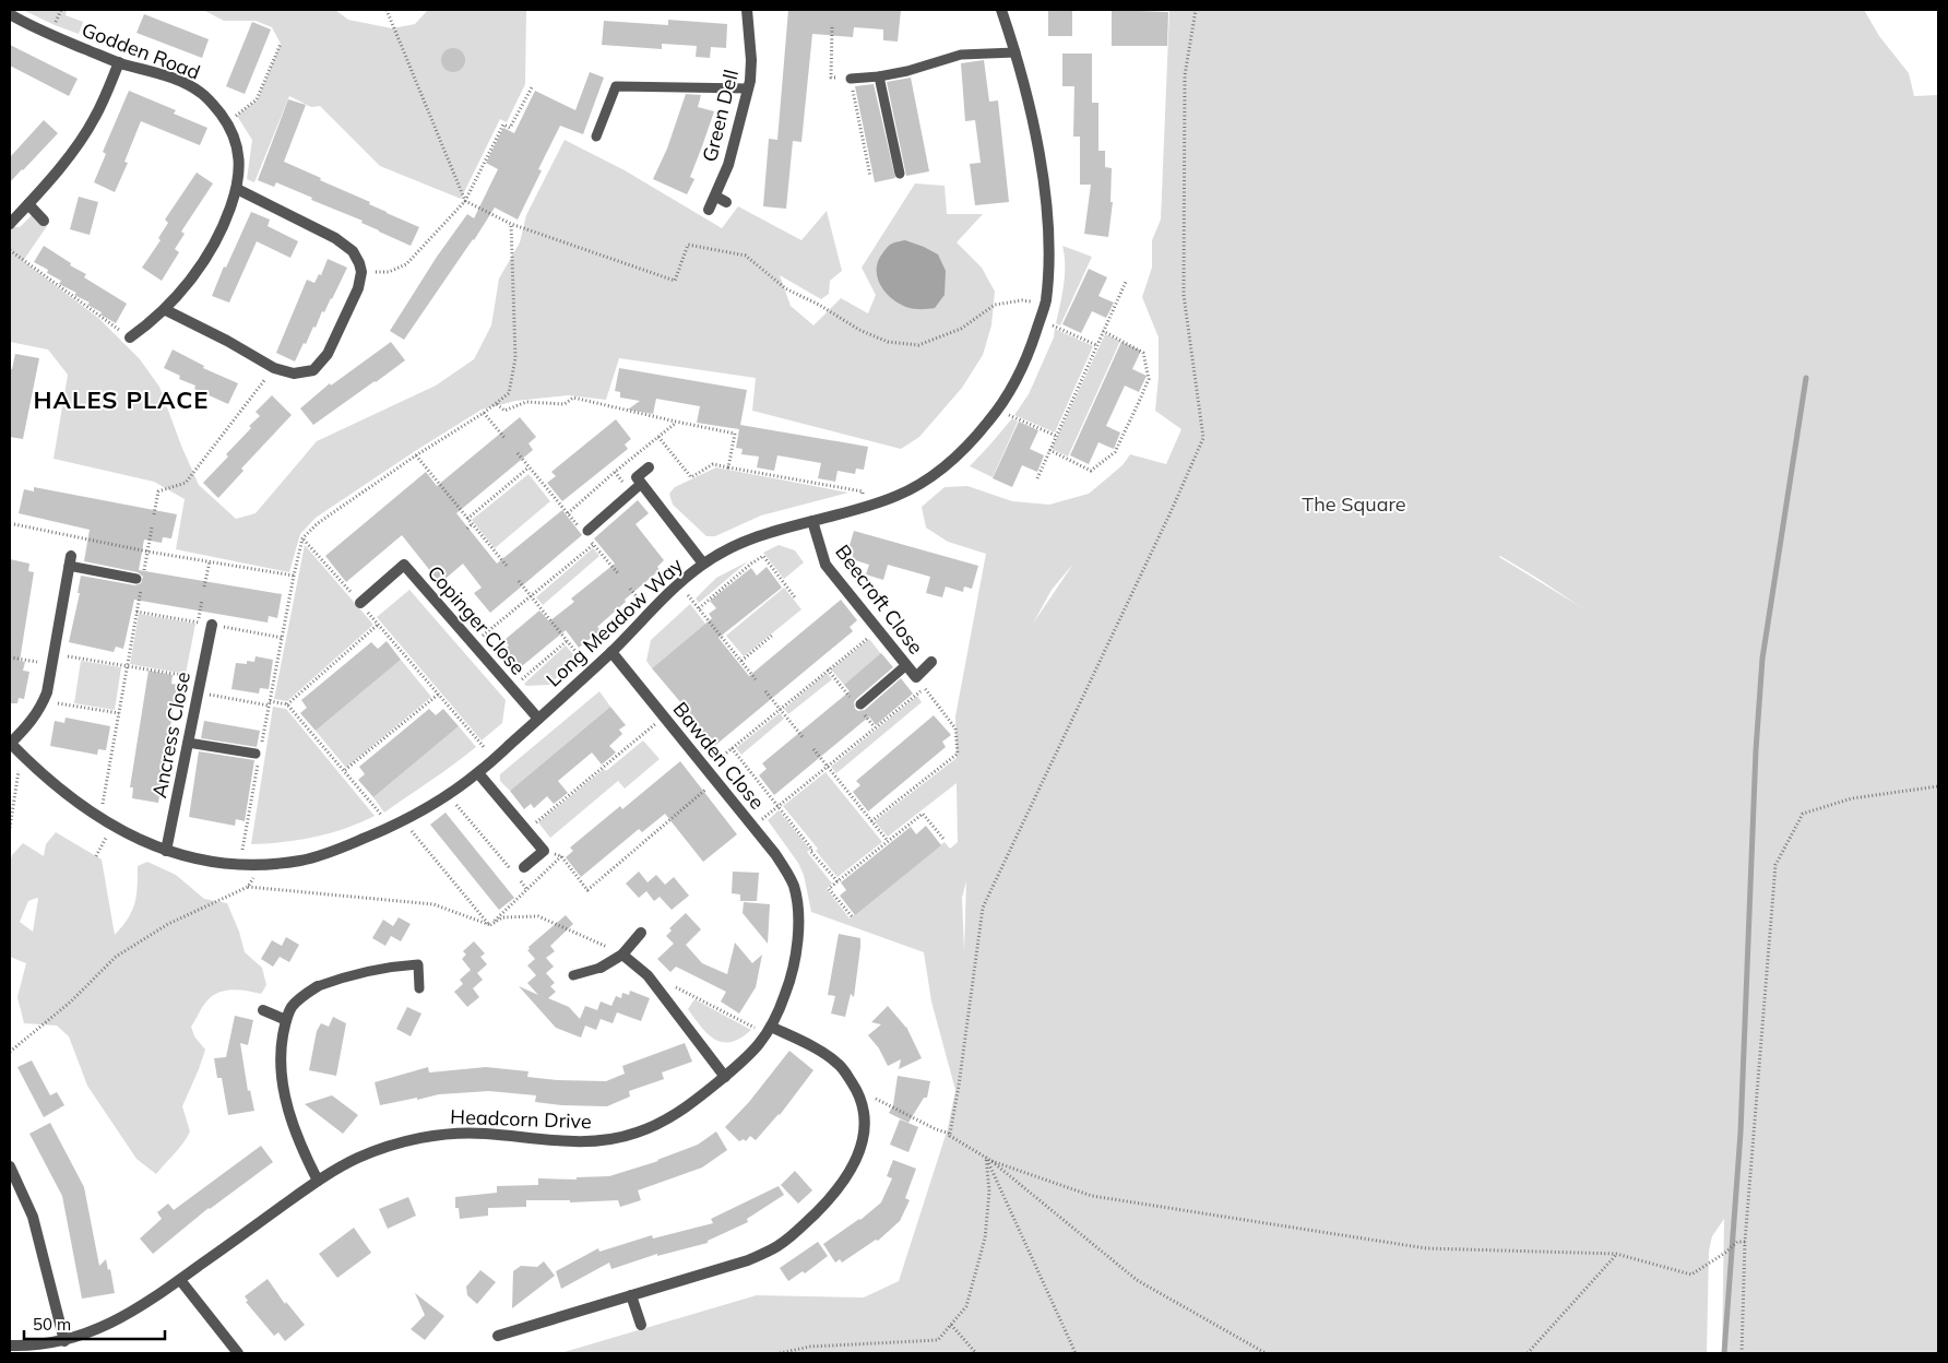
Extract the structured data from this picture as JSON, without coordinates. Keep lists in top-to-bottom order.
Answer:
{
  "streets": {
    "street": [
      "Godden Road",
      "Green Dell",
      "Beecroft Close",
      "Copinger Close",
      "Long Meadow Way",
      "Ancress Close",
      "Bawden Close",
      "Headcorn Drive"
    ]
  },
  "crossings": [
    ["Beecroft Close", "Long Meadow Way"],
    ["Copinger Close", "Long Meadow Way"],
    ["Long Meadow Way", "Ancress Close"],
    ["Long Meadow Way", "Bawden Close"],
    ["Bawden Close", "Headcorn Drive"]
  ],
  "districts": ["HALES PLACE"],
  "parks": ["The Square"],
  "scale_bar": "50 m"
}
